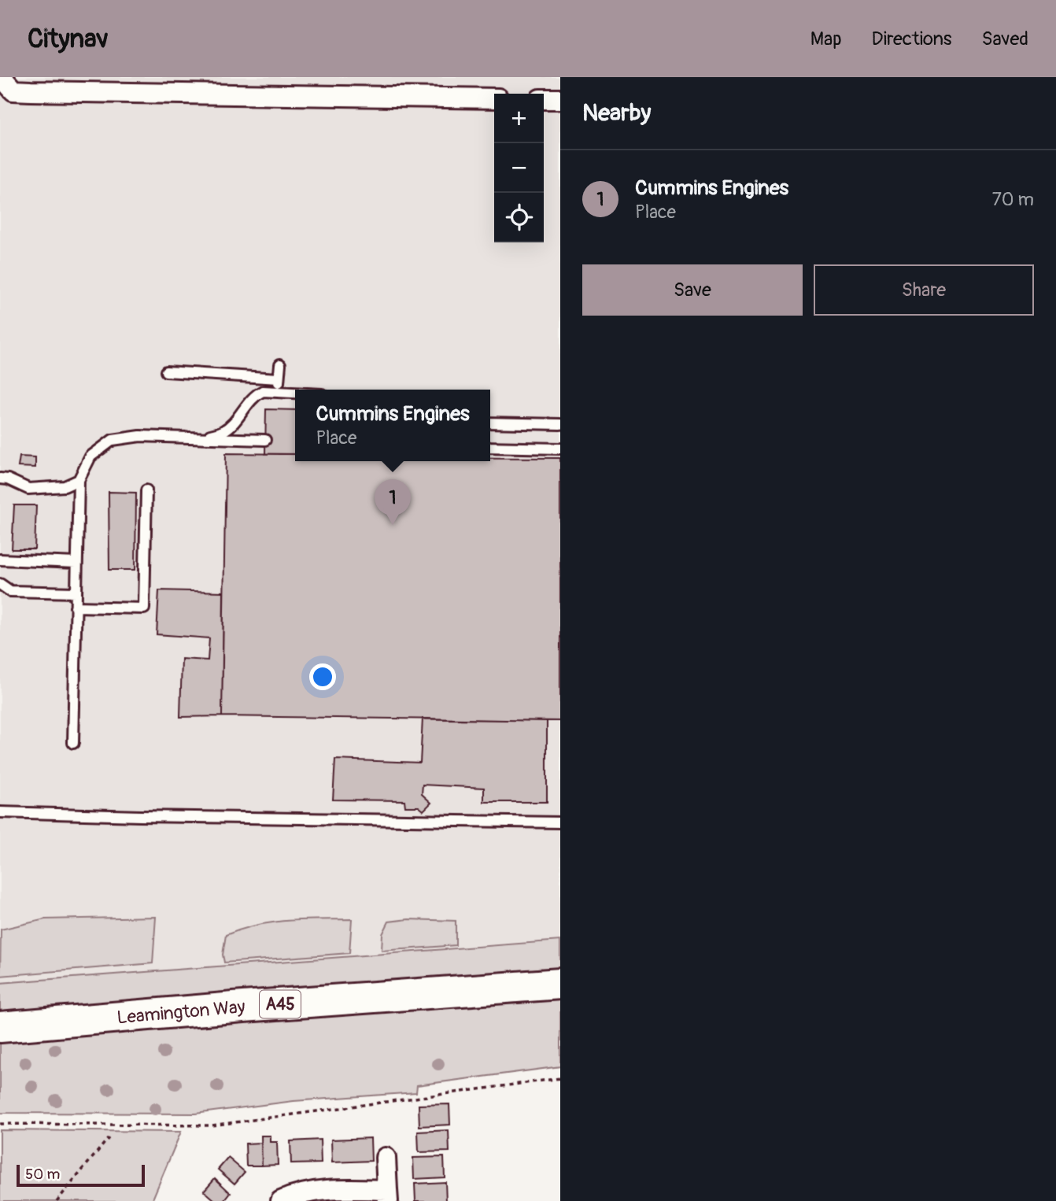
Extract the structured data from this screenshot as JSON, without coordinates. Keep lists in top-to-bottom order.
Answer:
{
  "streets": {
    "highway": ["A45", "Leamington Way"]
  },
  "scale_bar": "50 m",
  "page": {
    "header": "Citynav",
    "nav": ["Map", "Directions", "Saved"],
    "heading": "Nearby",
    "map_buttons": ["+", "−"],
    "list": [
      {
        "mark": "1",
        "name": "Cummins Engines",
        "note": "Place",
        "value": "70 m"
      }
    ],
    "buttons": ["Save", "Share"],
    "popup": ["Cummins Engines", "Place"],
    "pins": "1",
    "scale": "50 m"
  }
}
